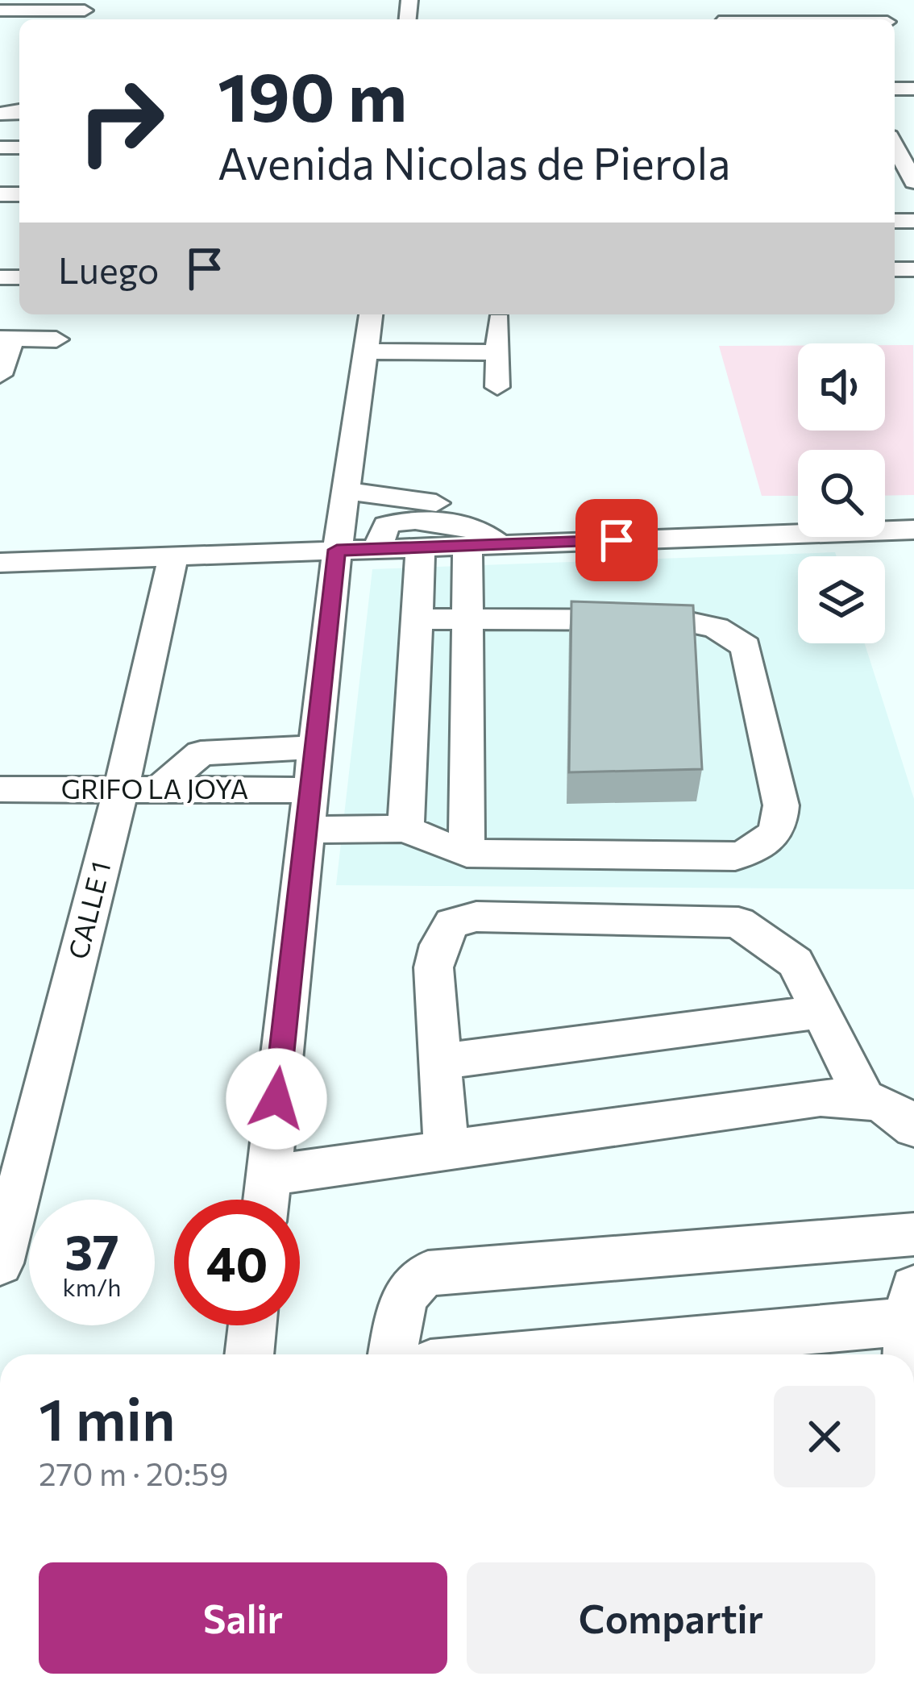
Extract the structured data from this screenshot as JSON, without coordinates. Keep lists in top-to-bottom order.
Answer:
{
  "streets": {
    "street": ["GRIFO LA JOYA", "CALLE 1"]
  },
  "crossings": [
    ["GRIFO LA JOYA", "CALLE 1"]
  ],
  "page": {
    "turn": ["190 m", "Avenida Nicolas de Pierola"],
    "then": "Luego",
    "speed": "37 km/h",
    "limit": "40",
    "heading": ["1 min", "270 m · 20:59"],
    "buttons": ["Salir", "Compartir"]
  }
}
